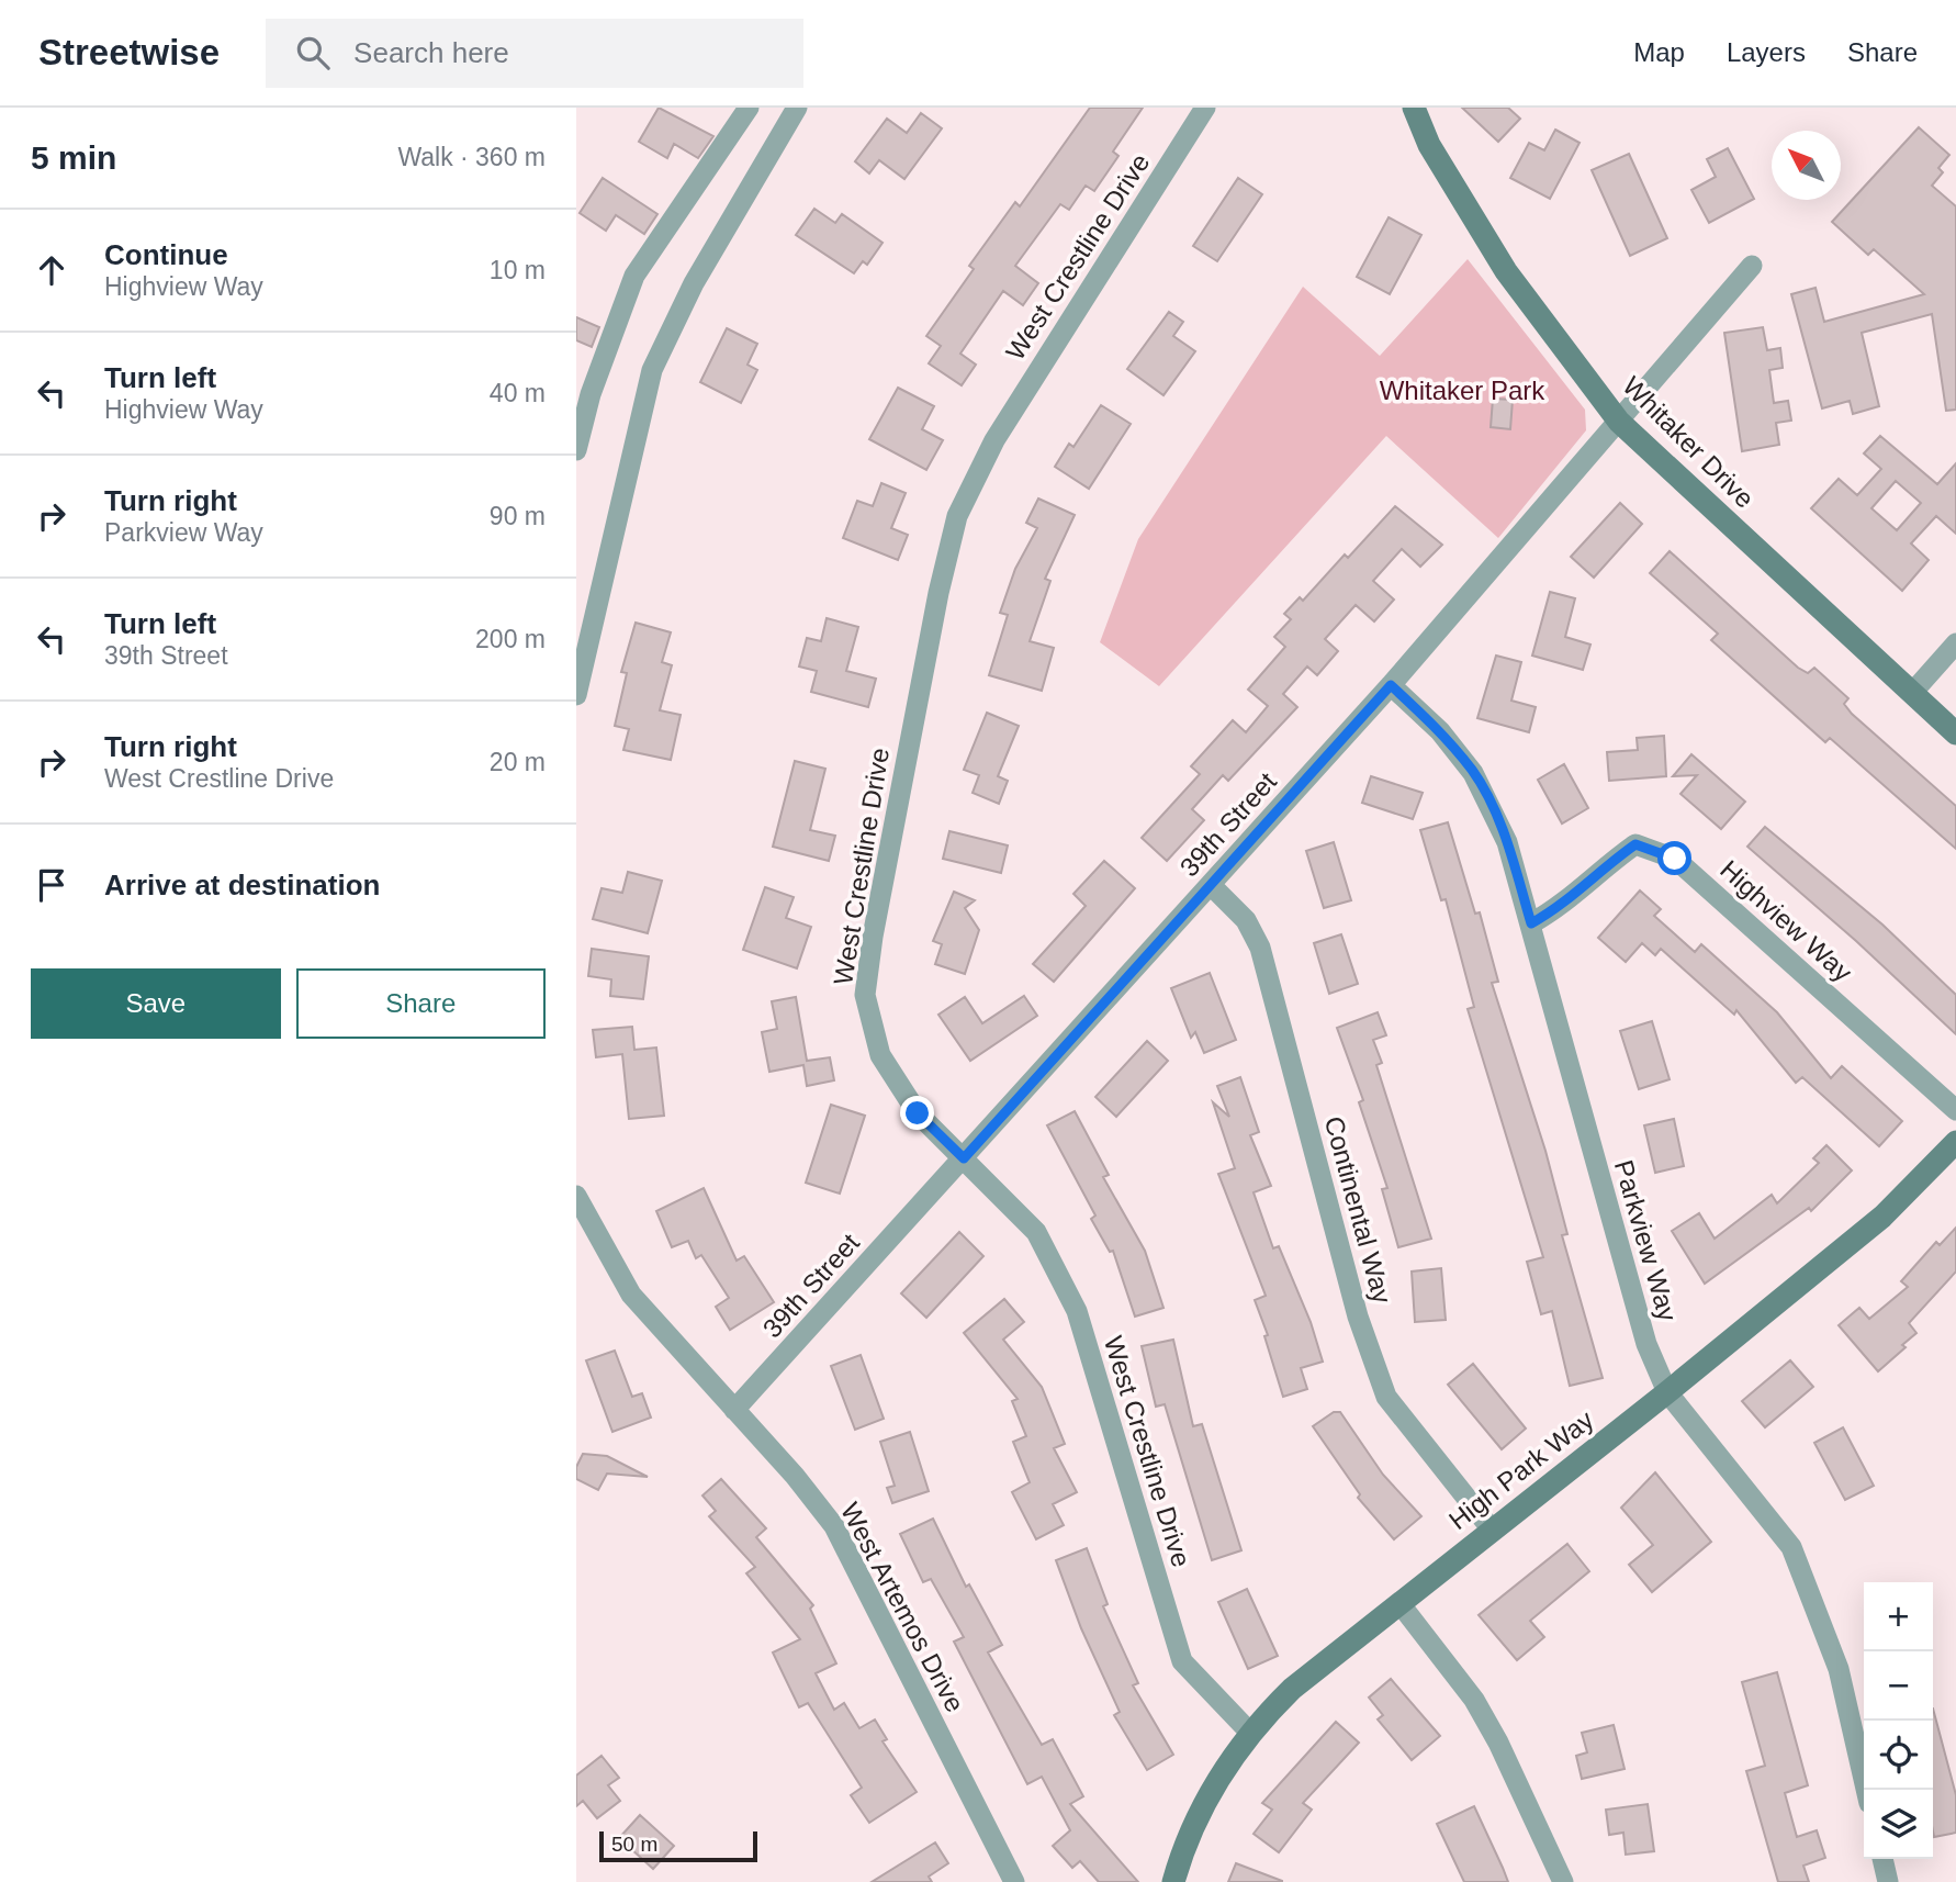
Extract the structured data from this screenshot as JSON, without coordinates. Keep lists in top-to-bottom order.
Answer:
{
  "streets": {
    "street": [
      "West Crestline Drive",
      "Whitaker Drive",
      "39th Street",
      "Highview Way",
      "Continental Way",
      "Parkview Way",
      "High Park Way",
      "West Artemos Drive"
    ]
  },
  "crossings": [
    ["West Crestline Drive", "39th Street"],
    ["West Crestline Drive", "High Park Way"],
    ["Whitaker Drive", "39th Street"],
    ["39th Street", "Continental Way"],
    ["39th Street", "Parkview Way"],
    ["39th Street", "West Artemos Drive"],
    ["Highview Way", "Parkview Way"],
    ["Continental Way", "High Park Way"],
    ["Parkview Way", "High Park Way"]
  ],
  "parks": ["Whitaker Park"],
  "scale_bar": "50 m",
  "north": "top left",
  "page": {
    "header": "Streetwise",
    "search": "Search here",
    "nav": ["Map", "Layers", "Share"],
    "heading": ["5 min", "Walk · 360 m"],
    "list": [
      ["Continue", "Highview Way", "10 m"],
      ["Turn left", "Highview Way", "40 m"],
      ["Turn right", "Parkview Way", "90 m"],
      ["Turn left", "39th Street", "200 m"],
      ["Turn right", "West Crestline Drive", "20 m"],
      "Arrive at destination"
    ],
    "buttons": ["Save", "Share"],
    "map_buttons": ["+", "−"],
    "scale": "50 m"
  }
}
